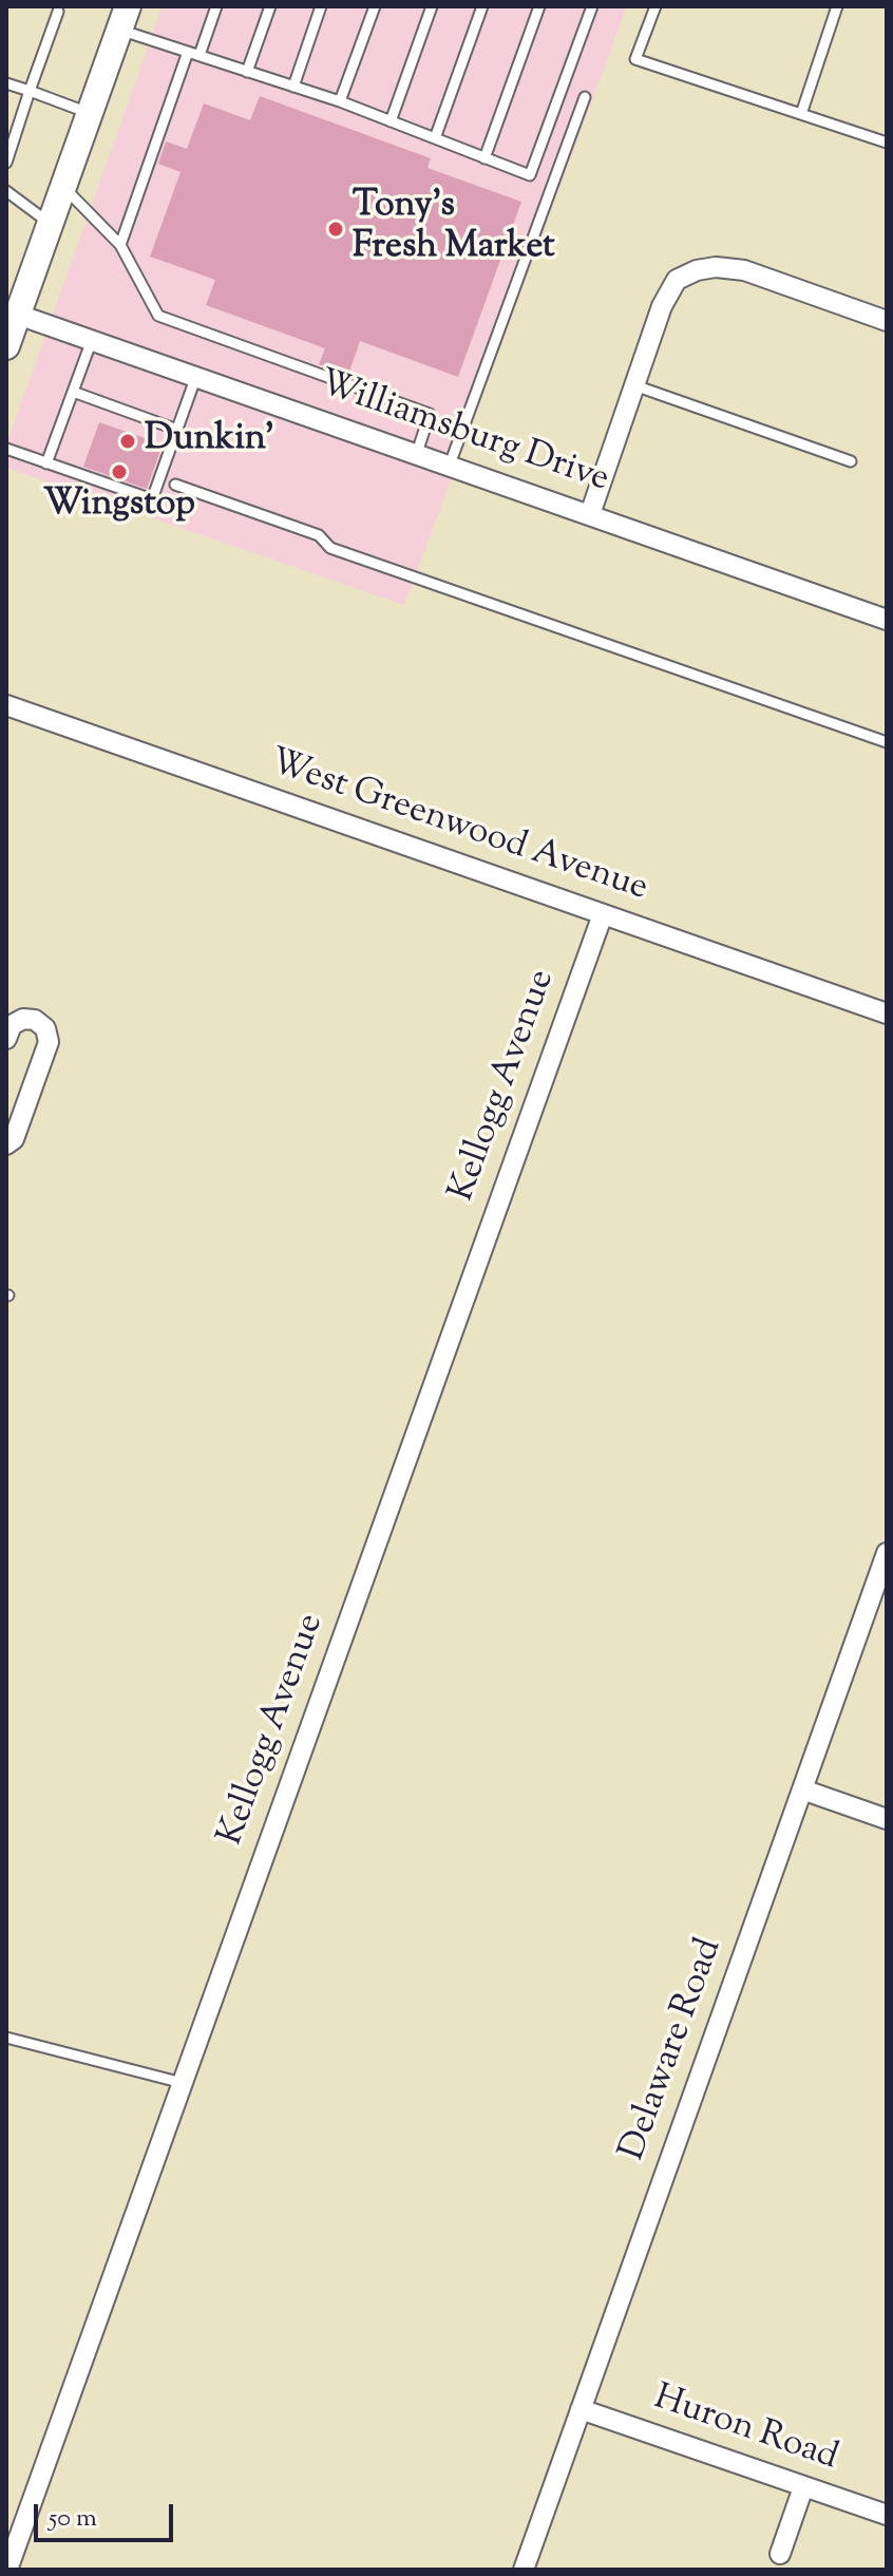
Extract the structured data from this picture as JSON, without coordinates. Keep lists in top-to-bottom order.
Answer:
{
  "streets": {
    "street": [
      "Williamsburg Drive",
      "West Greenwood Avenue",
      "Kellogg Avenue",
      "Delaware Road",
      "Huron Road"
    ]
  },
  "crossings": [
    ["West Greenwood Avenue", "Kellogg Avenue"],
    ["Delaware Road", "Huron Road"]
  ],
  "places": ["Tony's Fresh Market", "Dunkin'", "Wingstop"],
  "scale_bar": "50 m"
}
